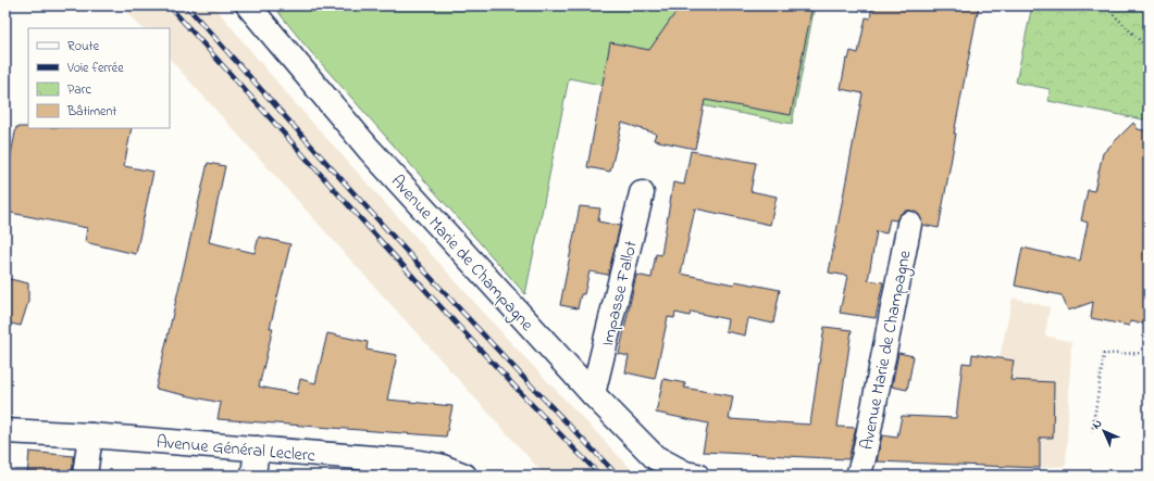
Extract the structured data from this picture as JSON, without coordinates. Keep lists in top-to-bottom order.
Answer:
{
  "streets": {
    "street": ["Avenue Marie de Champagne", "Impasse Fallot", "Avenue Général Leclerc"]
  },
  "crossings": [
    ["Avenue Marie de Champagne", "Impasse Fallot"]
  ],
  "legend": [
    "Route",
    "Voie ferrée",
    "Parc",
    "Bâtiment"
  ],
  "north": "top left"
}
